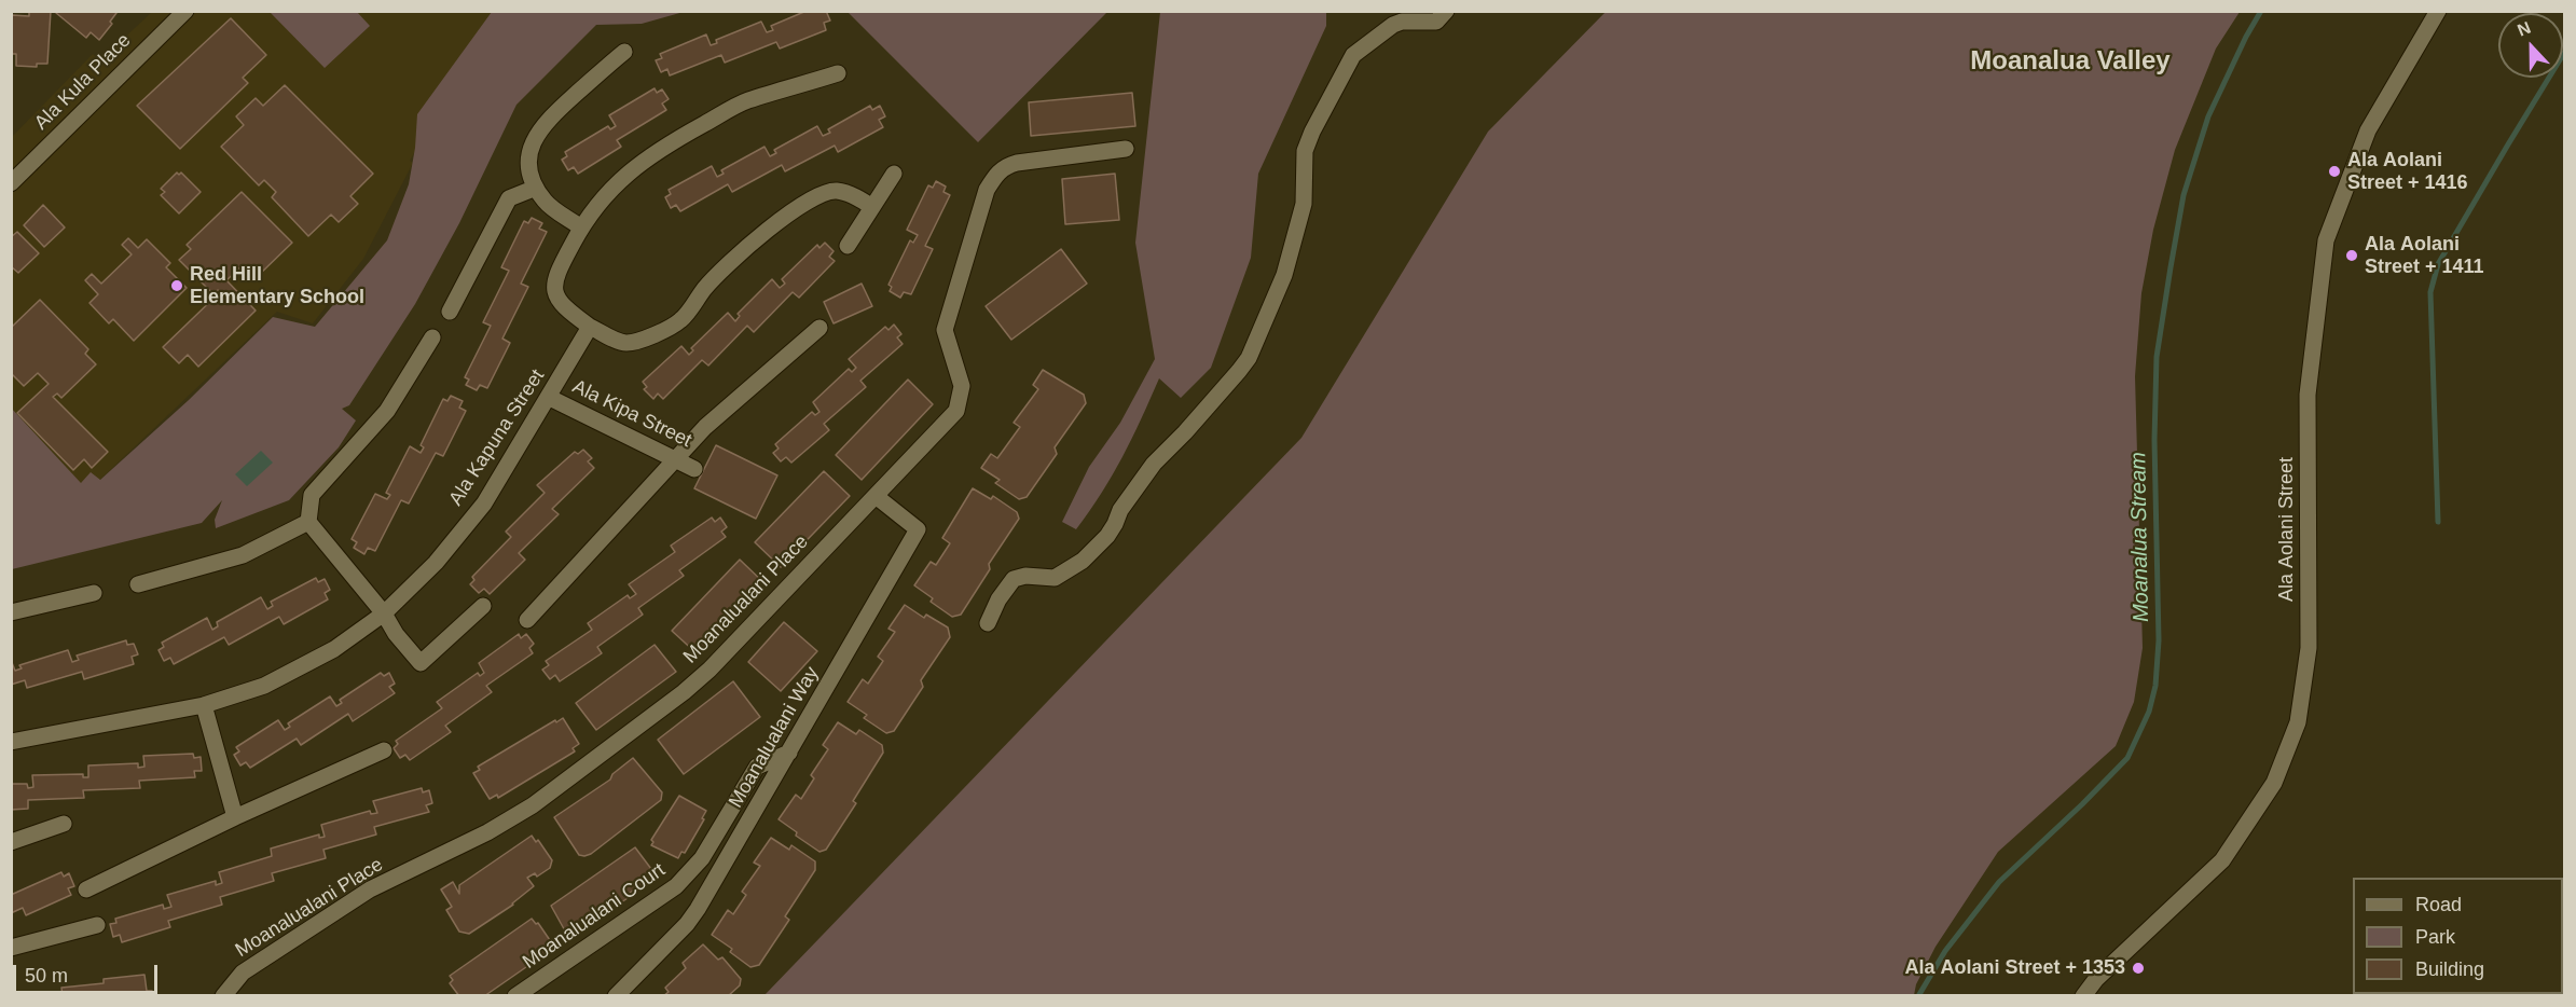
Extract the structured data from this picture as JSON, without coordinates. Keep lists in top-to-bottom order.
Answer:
{
  "streets": {
    "street": [
      "Ala Kula Place",
      "Ala Kipa Street",
      "Ala Kapuna Street",
      "Ala Aolani Street",
      "Moanalualani Place",
      "Moanalualani Way",
      "Moanalualani Court"
    ]
  },
  "crossings": [
    ["Ala Kipa Street", "Ala Kapuna Street"],
    ["Moanalualani Place", "Moanalualani Way"],
    ["Moanalualani Way", "Moanalualani Court"]
  ],
  "districts": ["Moanalua Valley"],
  "water": ["Moanalua Stream"],
  "places": [
    "Ala Aolani Street + 1416",
    "Ala Aolani Street + 1411",
    "Red Hill Elementary School",
    "Ala Aolani Street + 1353"
  ],
  "legend": ["Road", "Park", "Building"],
  "scale_bar": "50 m",
  "north": "top"
}
